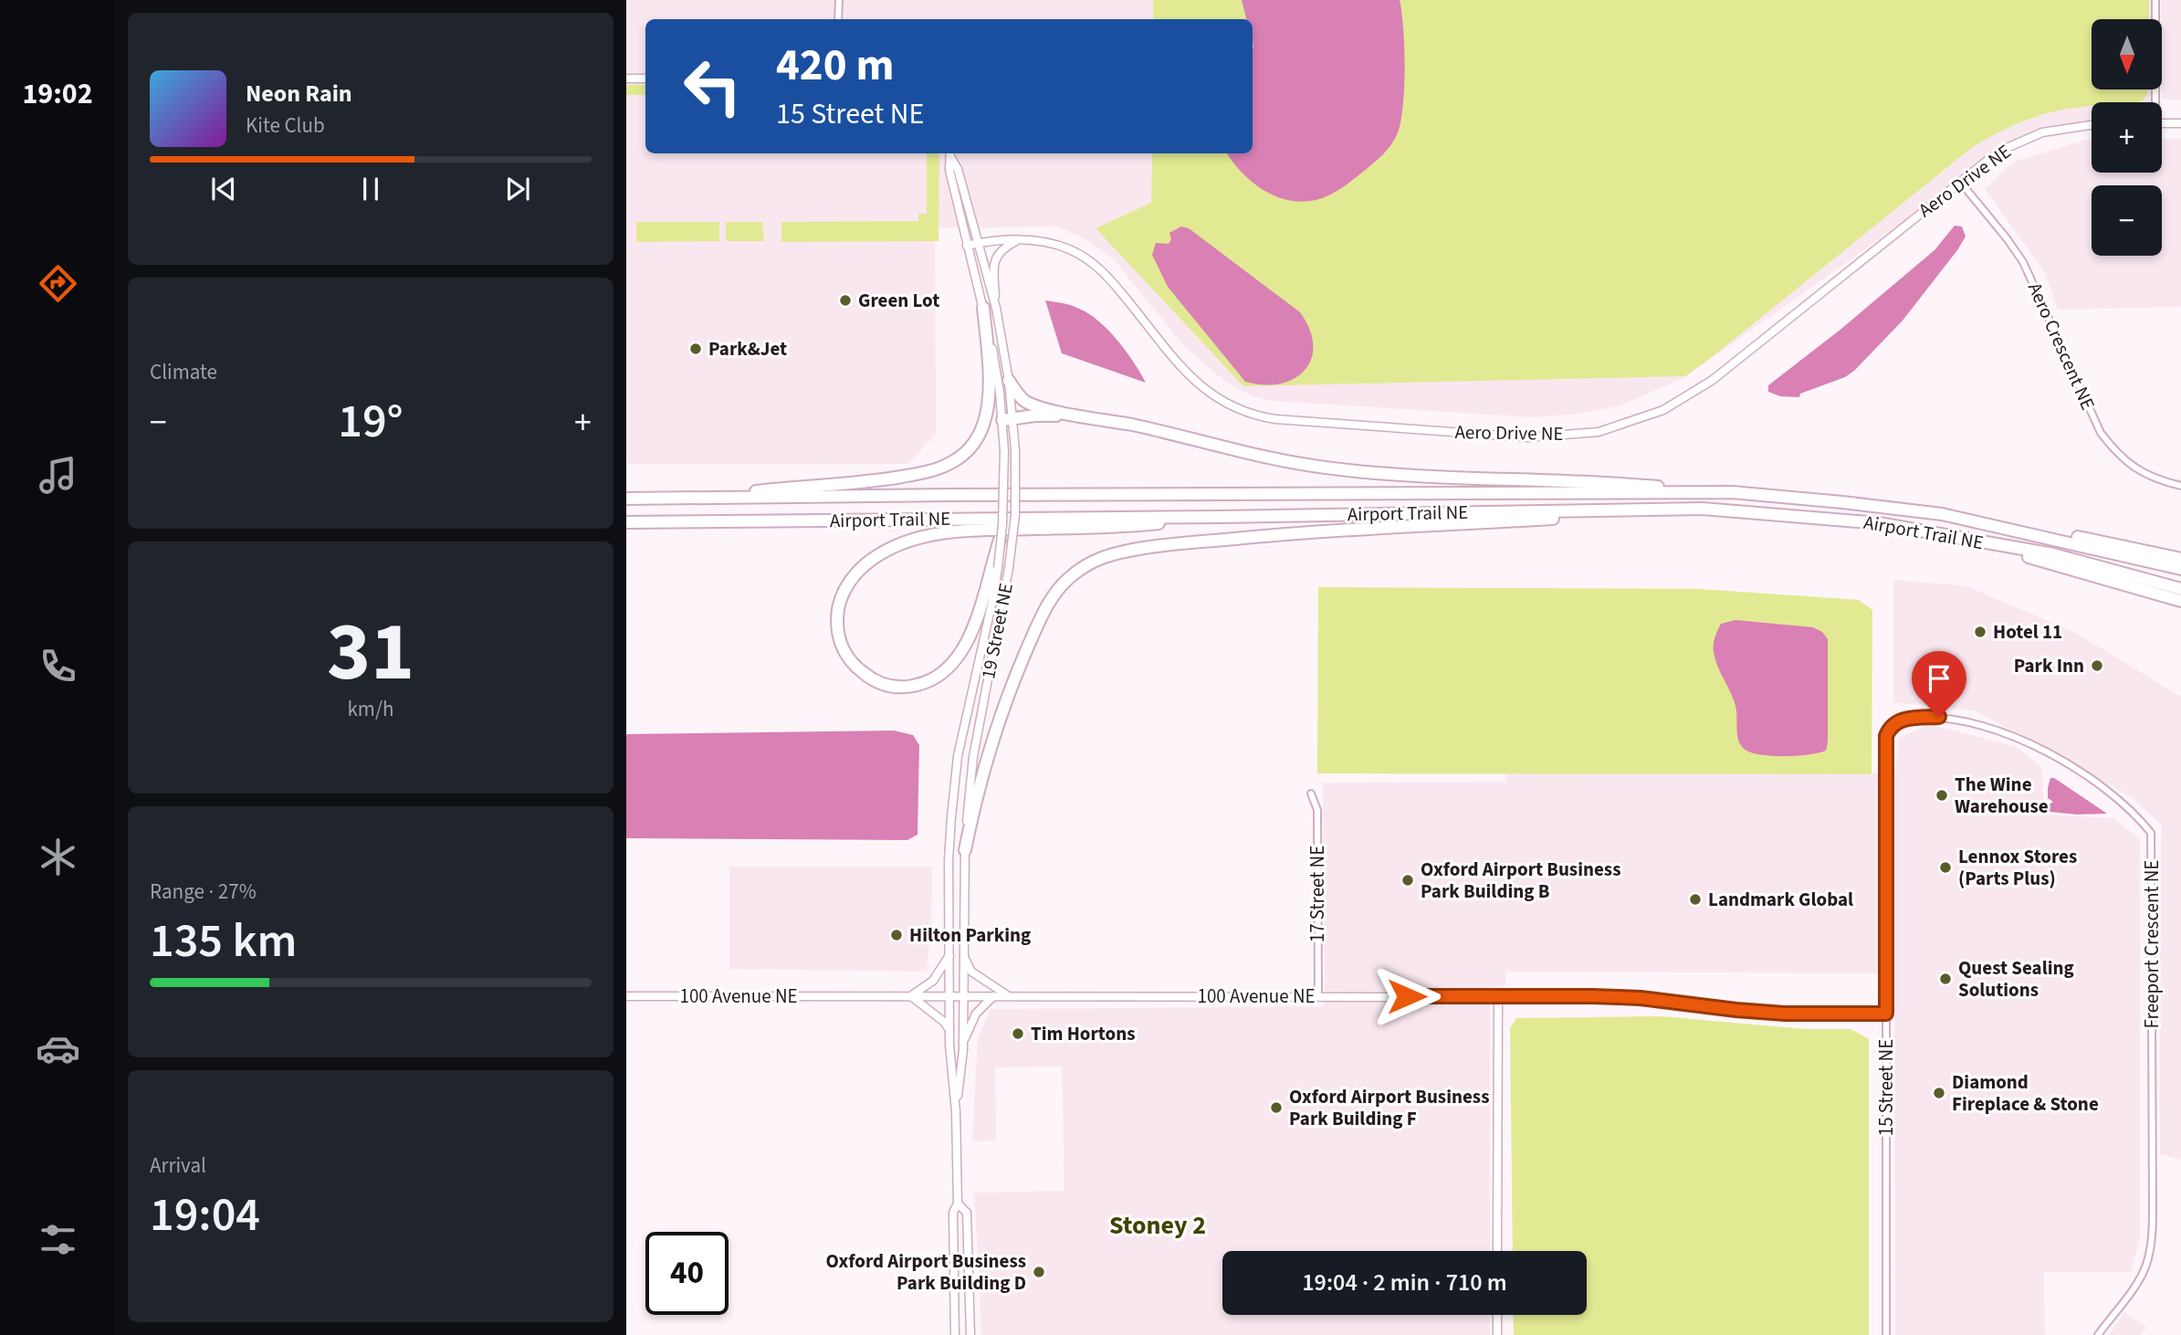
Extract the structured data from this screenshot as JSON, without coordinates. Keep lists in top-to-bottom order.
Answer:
{
  "streets": {
    "highway": ["Airport Trail NE"],
    "street": [
      "Aero Drive NE",
      "Aero Crescent NE",
      "19 Street NE",
      "17 Street NE",
      "Freeport Crescent NE",
      "100 Avenue NE",
      "15 Street NE"
    ]
  },
  "crossings": [
    ["Aero Drive NE", "Aero Crescent NE"],
    ["Aero Drive NE", "19 Street NE"],
    ["19 Street NE", "100 Avenue NE"],
    ["17 Street NE", "100 Avenue NE"],
    ["Freeport Crescent NE", "15 Street NE"],
    ["100 Avenue NE", "15 Street NE"]
  ],
  "districts": ["Stoney 2"],
  "places": [
    "Green Lot",
    "Park&Jet",
    "Hotel 11",
    "Park Inn",
    "The Wine Warehouse",
    "Lennox Stores (Parts Plus)",
    "Oxford Airport Business Park Building B",
    "Landmark Global",
    "Hilton Parking",
    "Quest Sealing Solutions",
    "Tim Hortons",
    "Diamond Fireplace & Stone",
    "Oxford Airport Business Park Building F",
    "Oxford Airport Business Park Building D"
  ],
  "north": "bottom",
  "page": {
    "tabs": "19:02",
    "map_buttons": ["+", "−"],
    "turn": ["420 m", "15 Street NE"],
    "song": ["Neon Rain", "Kite Club"],
    "tile": [
      "Climate",
      ["31", "km/h"],
      ["Range · 27%", "135 km"],
      ["Arrival", "19:04"]
    ],
    "heat": ["−", "19°", "+"],
    "limit": "40",
    "trip": "19:04 · 2 min · 710 m"
  }
}
